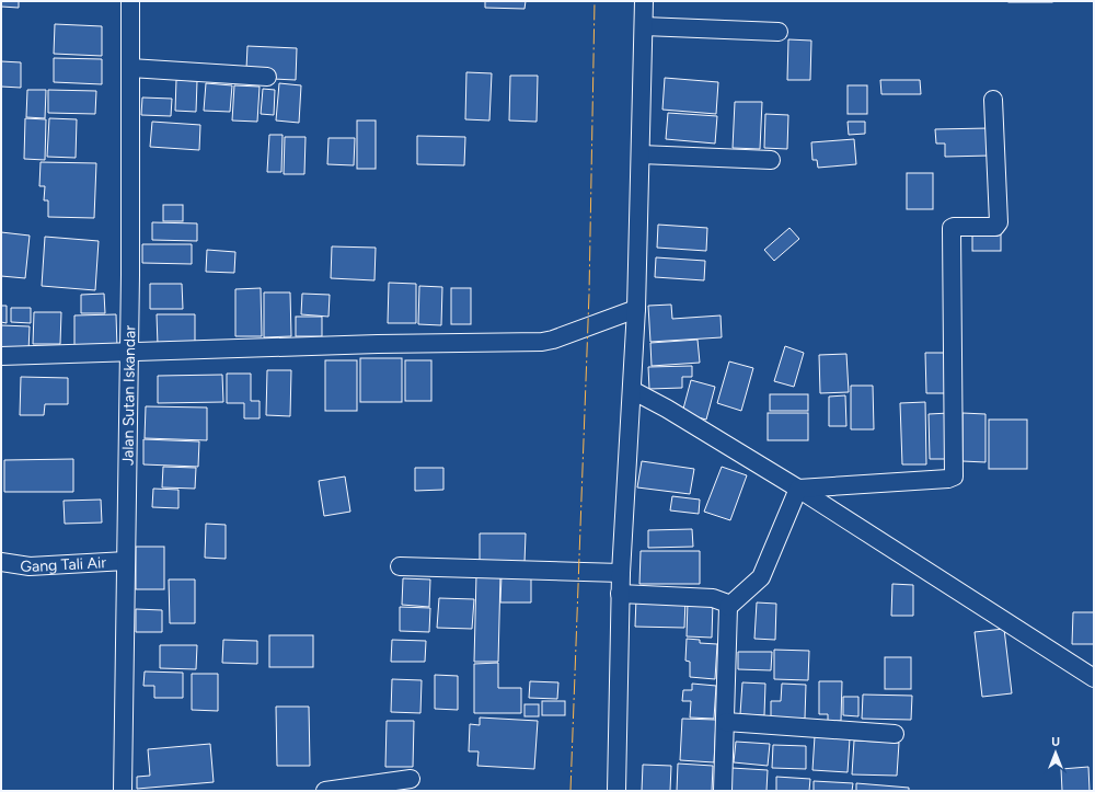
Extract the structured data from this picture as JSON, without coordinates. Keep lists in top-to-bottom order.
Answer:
{
  "streets": {
    "street": ["Jalan Sutan Iskandar", "Gang Tali Air"]
  },
  "crossings": [
    ["Jalan Sutan Iskandar", "Gang Tali Air"]
  ],
  "north": "top"
}
